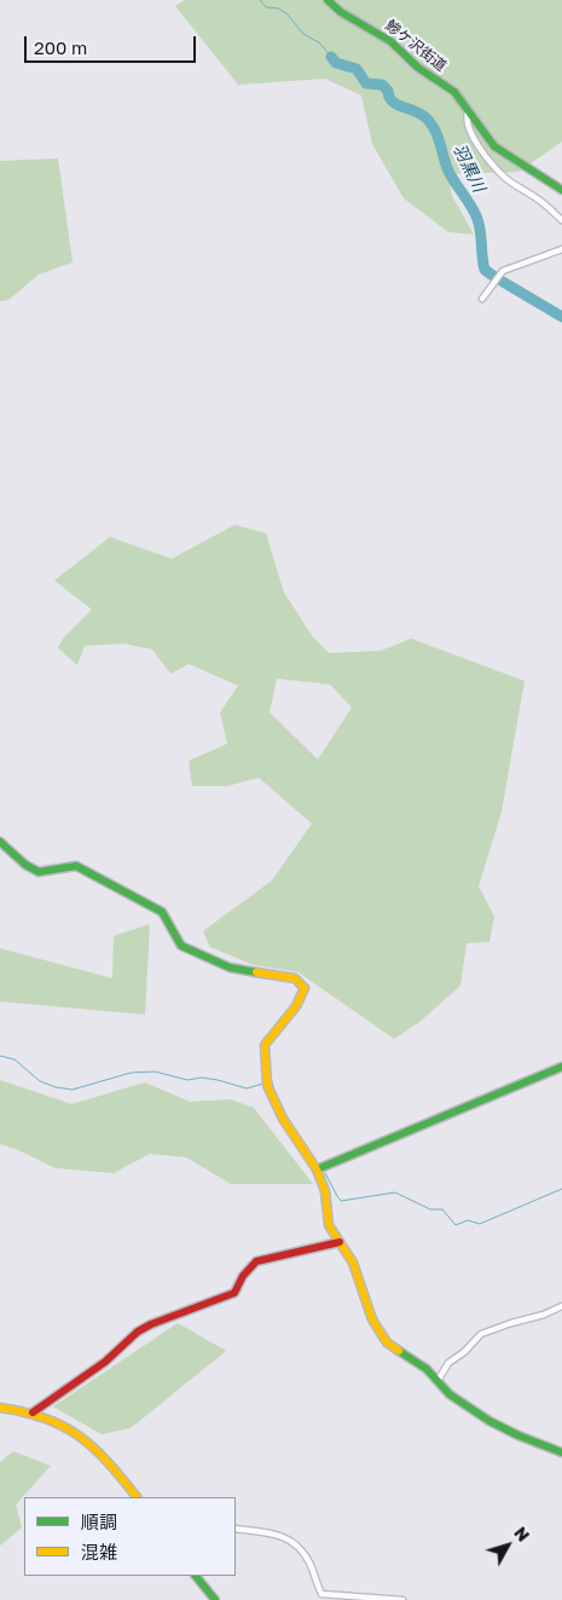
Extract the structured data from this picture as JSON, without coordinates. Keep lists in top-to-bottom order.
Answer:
{
  "streets": {
    "street": ["鰺ケ沢街道"]
  },
  "water": ["羽黒川"],
  "legend": ["順調", "混雑"],
  "scale_bar": "200 m",
  "north": "top right"
}
